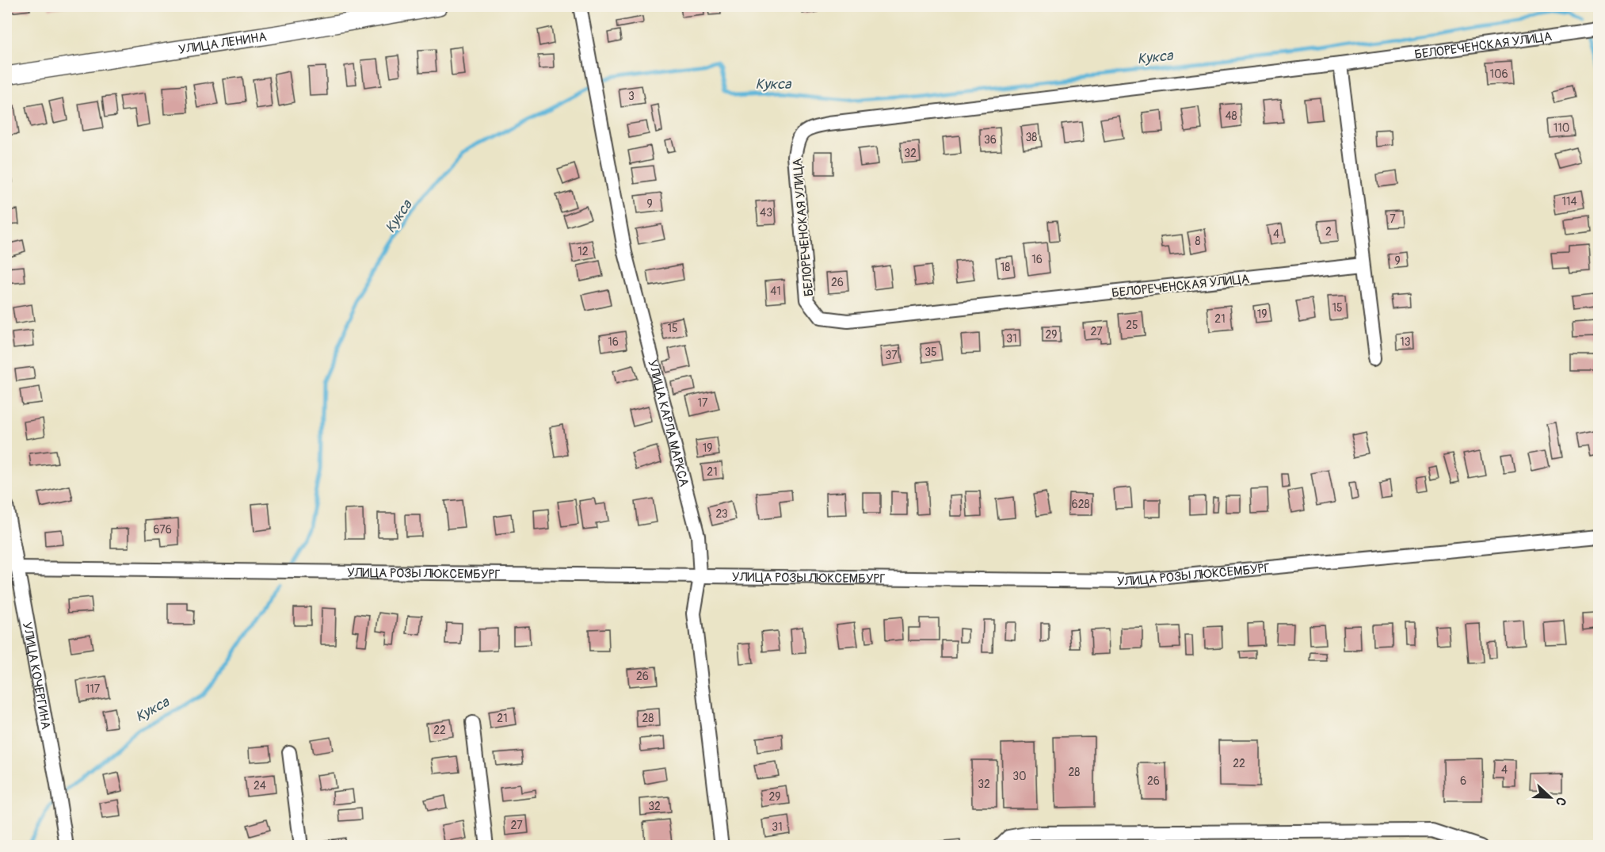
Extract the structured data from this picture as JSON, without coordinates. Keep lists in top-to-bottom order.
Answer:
{
  "streets": {
    "street": [
      "УЛИЦА ЛЕНИНА",
      "БЕЛОРЕЧЕНСКАЯ УЛИЦА",
      "УЛИЦА КАРЛА МАРКСА",
      "УЛИЦА РОЗЫ ЛЮКСЕМБУРГ",
      "УЛИЦА КОЧЕРГИНА"
    ]
  },
  "crossings": [
    ["УЛИЦА КАРЛА МАРКСА", "УЛИЦА РОЗЫ ЛЮКСЕМБУРГ"],
    ["УЛИЦА РОЗЫ ЛЮКСЕМБУРГ", "УЛИЦА КОЧЕРГИНА"]
  ],
  "water": ["Кукса"],
  "house_numbers": [
    "106",
    "3",
    "48",
    "110",
    "38",
    "36",
    "32",
    "114",
    "9",
    "43",
    "7",
    "2",
    "4",
    "8",
    "12",
    "16",
    "9",
    "18",
    "26",
    "41",
    "15",
    "19",
    "21",
    "25",
    "15",
    "27",
    "29",
    "31",
    "16",
    "13",
    "35",
    "37",
    "17",
    "19",
    "21",
    "628",
    "23",
    "676",
    "26",
    "117",
    "21",
    "28",
    "22",
    "22",
    "4",
    "28",
    "30",
    "26",
    "6",
    "32",
    "24",
    "29",
    "32",
    "27",
    "31"
  ],
  "north": "right"
}
